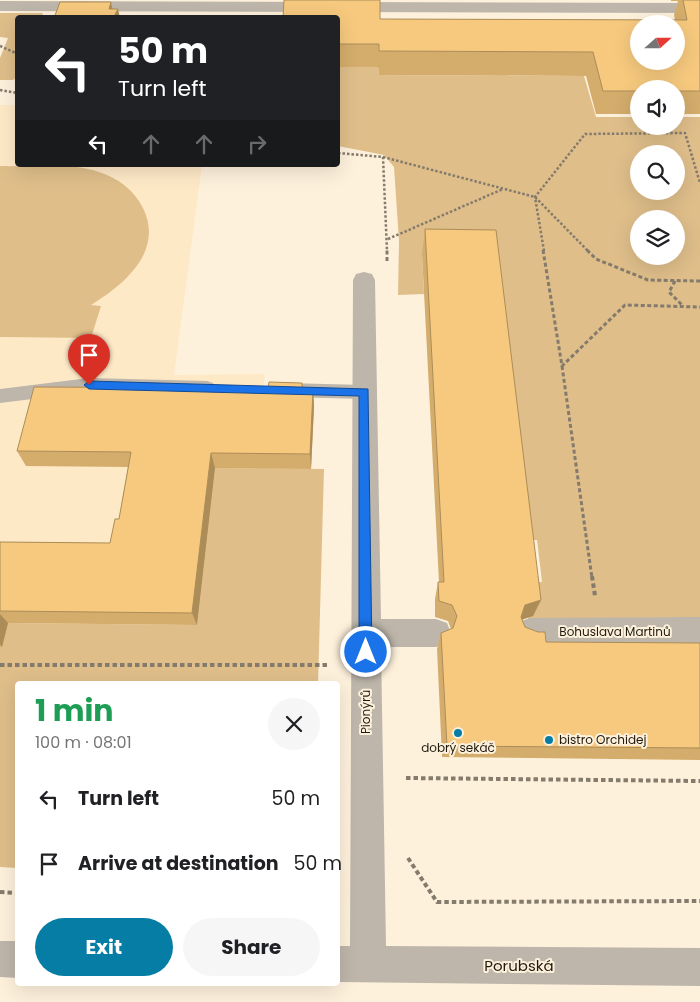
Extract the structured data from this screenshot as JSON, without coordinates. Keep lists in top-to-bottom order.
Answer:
{
  "streets": {
    "street": ["Bohuslava Martinů", "Pionýrů", "Porubská"]
  },
  "crossings": [
    ["Pionýrů", "Porubská"]
  ],
  "places": ["dobrý sekáč", "bistro Orchidej"],
  "north": "right",
  "page": {
    "turn": ["50 m", "Turn left"],
    "heading": ["1 min", "100 m · 08:01"],
    "list": [
      {
        "name": "Turn left",
        "value": "50 m"
      },
      {
        "name": "Arrive at destination",
        "value": "50 m"
      }
    ],
    "buttons": ["Exit", "Share"]
  }
}
